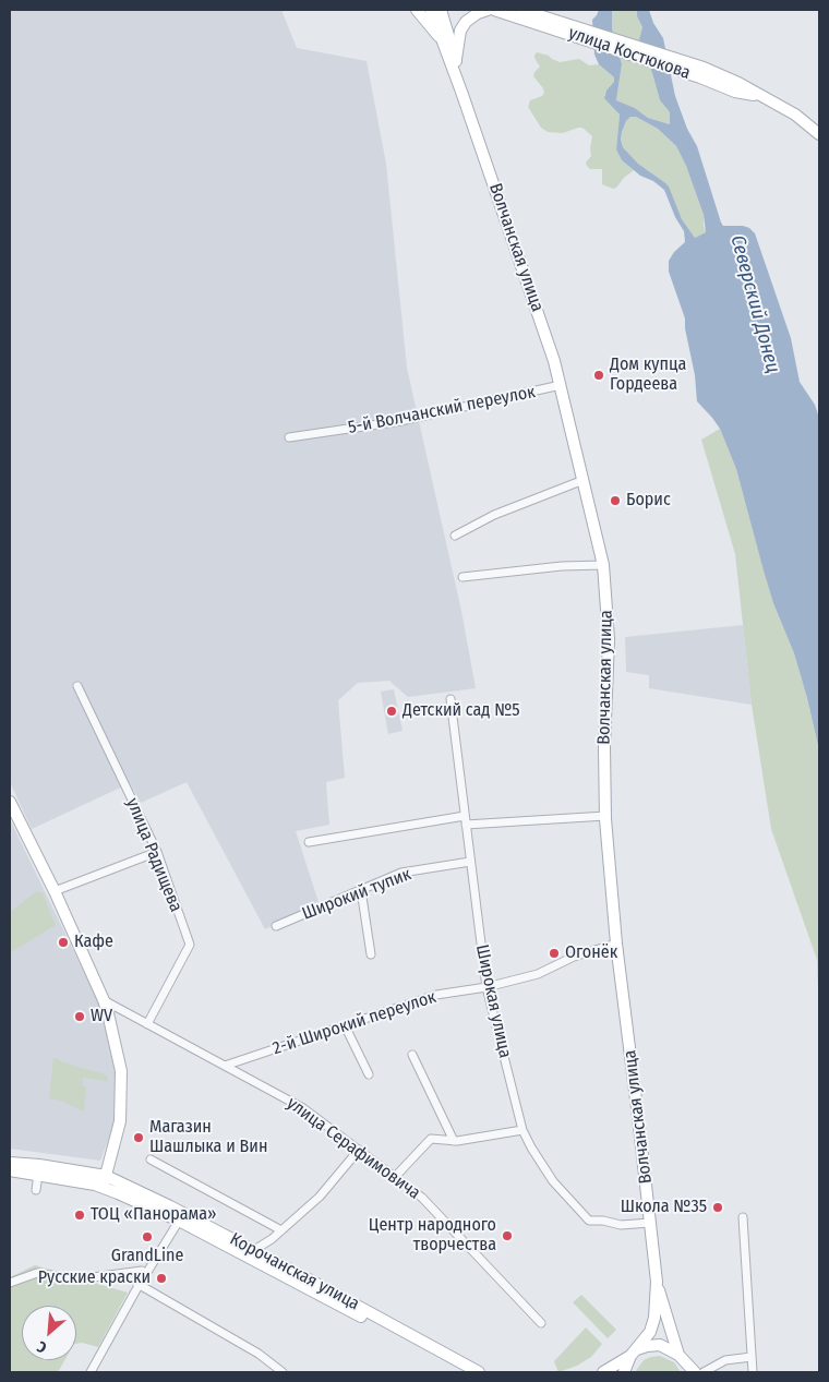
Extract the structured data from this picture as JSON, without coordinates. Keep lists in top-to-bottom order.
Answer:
{
  "streets": {
    "main road": ["улица Костюкова", "Волчанская улица", "Корочанская улица"],
    "street": [
      "5-й Волчанский переулок",
      "улица Радищева",
      "Широкий тупик",
      "Широкая улица",
      "2-й Широкий переулок",
      "улица Серафимовича"
    ]
  },
  "crossings": [
    ["Волчанская улица", "5-й Волчанский переулок"],
    ["Волчанская улица", "Широкая улица"],
    ["Волчанская улица", "2-й Широкий переулок"],
    ["улица Радищева", "улица Серафимовича"],
    ["Широкий тупик", "Широкая улица"],
    ["Широкая улица", "2-й Широкий переулок"],
    ["2-й Широкий переулок", "улица Серафимовича"]
  ],
  "water": ["Северский Донец"],
  "places": [
    "Дом купца Гордеева",
    "Борис",
    "Детский сад №5",
    "Кафе",
    "Огонёк",
    "WV",
    "Магазин Шашлыка и Вин",
    "Школа №35",
    "ТОЦ «Панорама»",
    "Центр народного творчества",
    "GrandLine",
    "Русские краски"
  ],
  "north": "bottom left"
}
